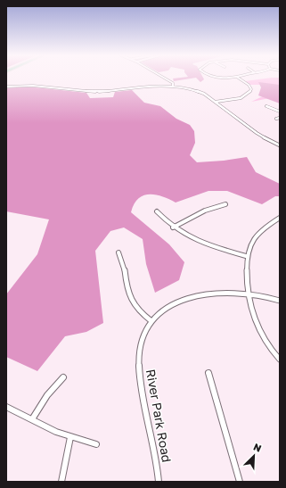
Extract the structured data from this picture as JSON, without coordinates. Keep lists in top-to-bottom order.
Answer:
{
  "streets": {
    "street": ["River Park Road"]
  },
  "north": "top right"
}
